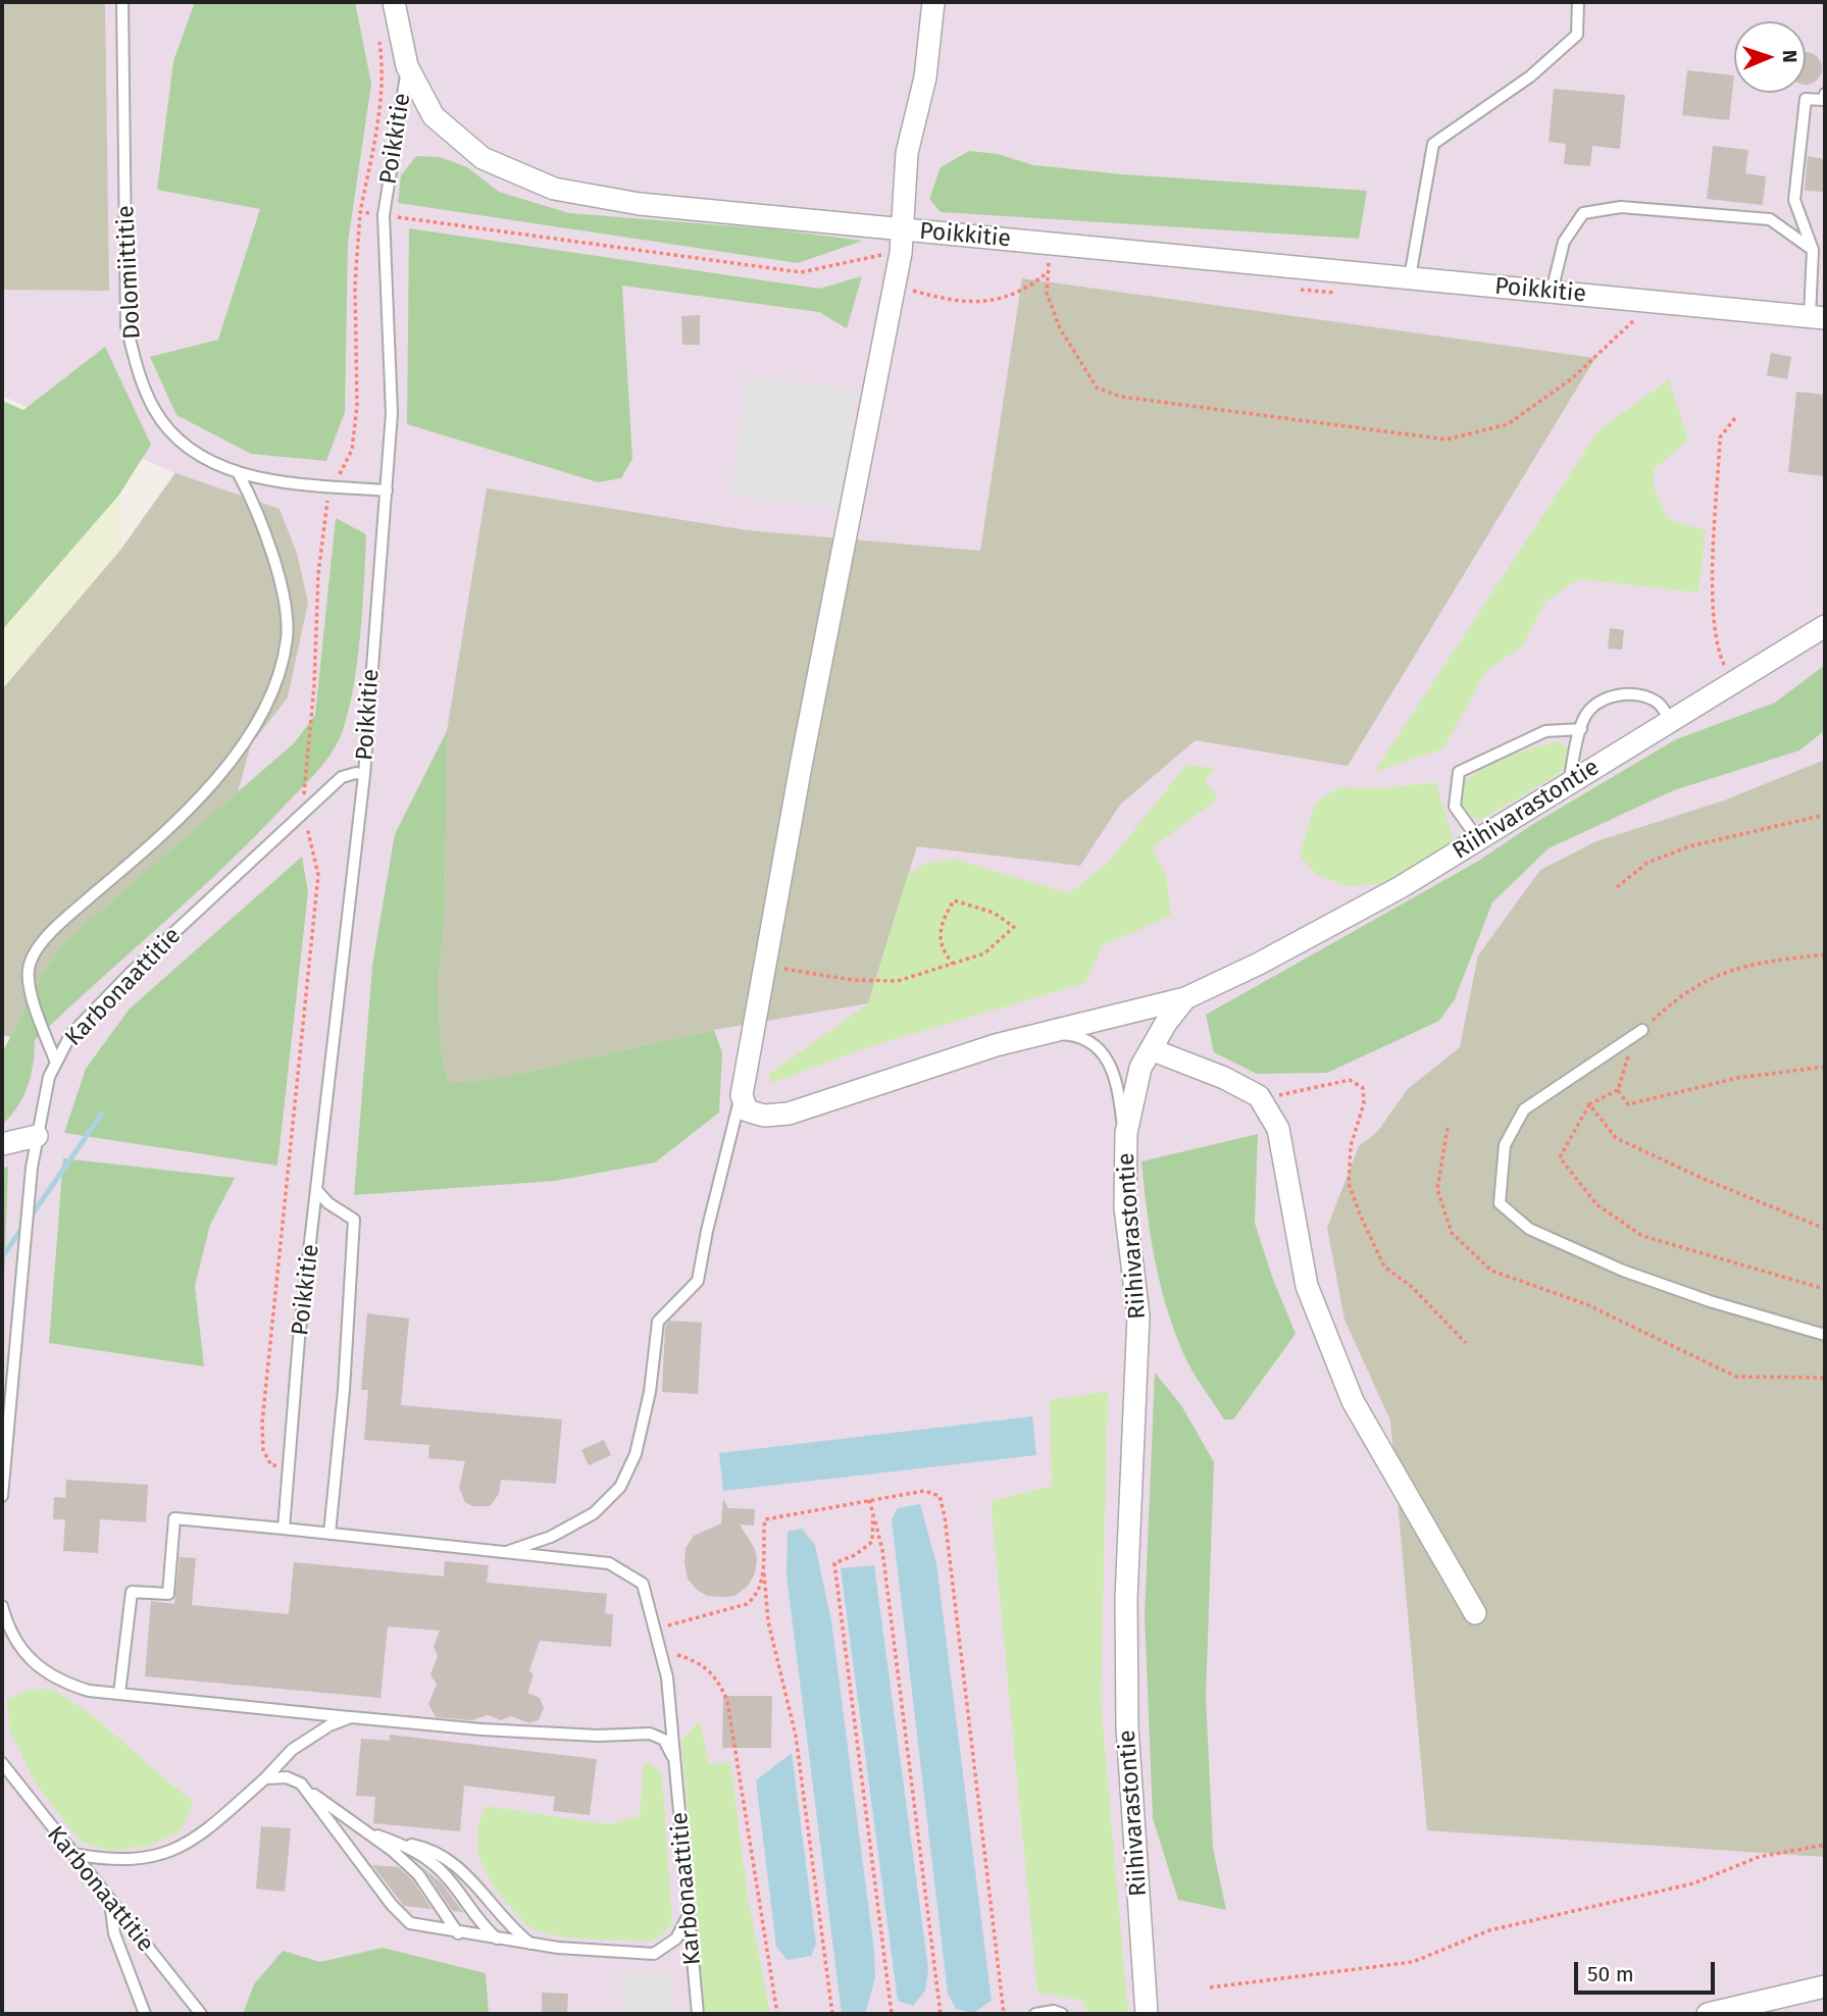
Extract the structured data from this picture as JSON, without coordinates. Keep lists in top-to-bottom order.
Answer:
{
  "streets": {
    "street": ["Poikkitie", "Riihivarastontie"],
    "lane": ["Dolomiittitie", "Karbonaattitie"]
  },
  "crossings": [
    ["Poikkitie", "Dolomiittitie"],
    ["Poikkitie", "Karbonaattitie"]
  ],
  "scale_bar": "50 m",
  "north": "right"
}
